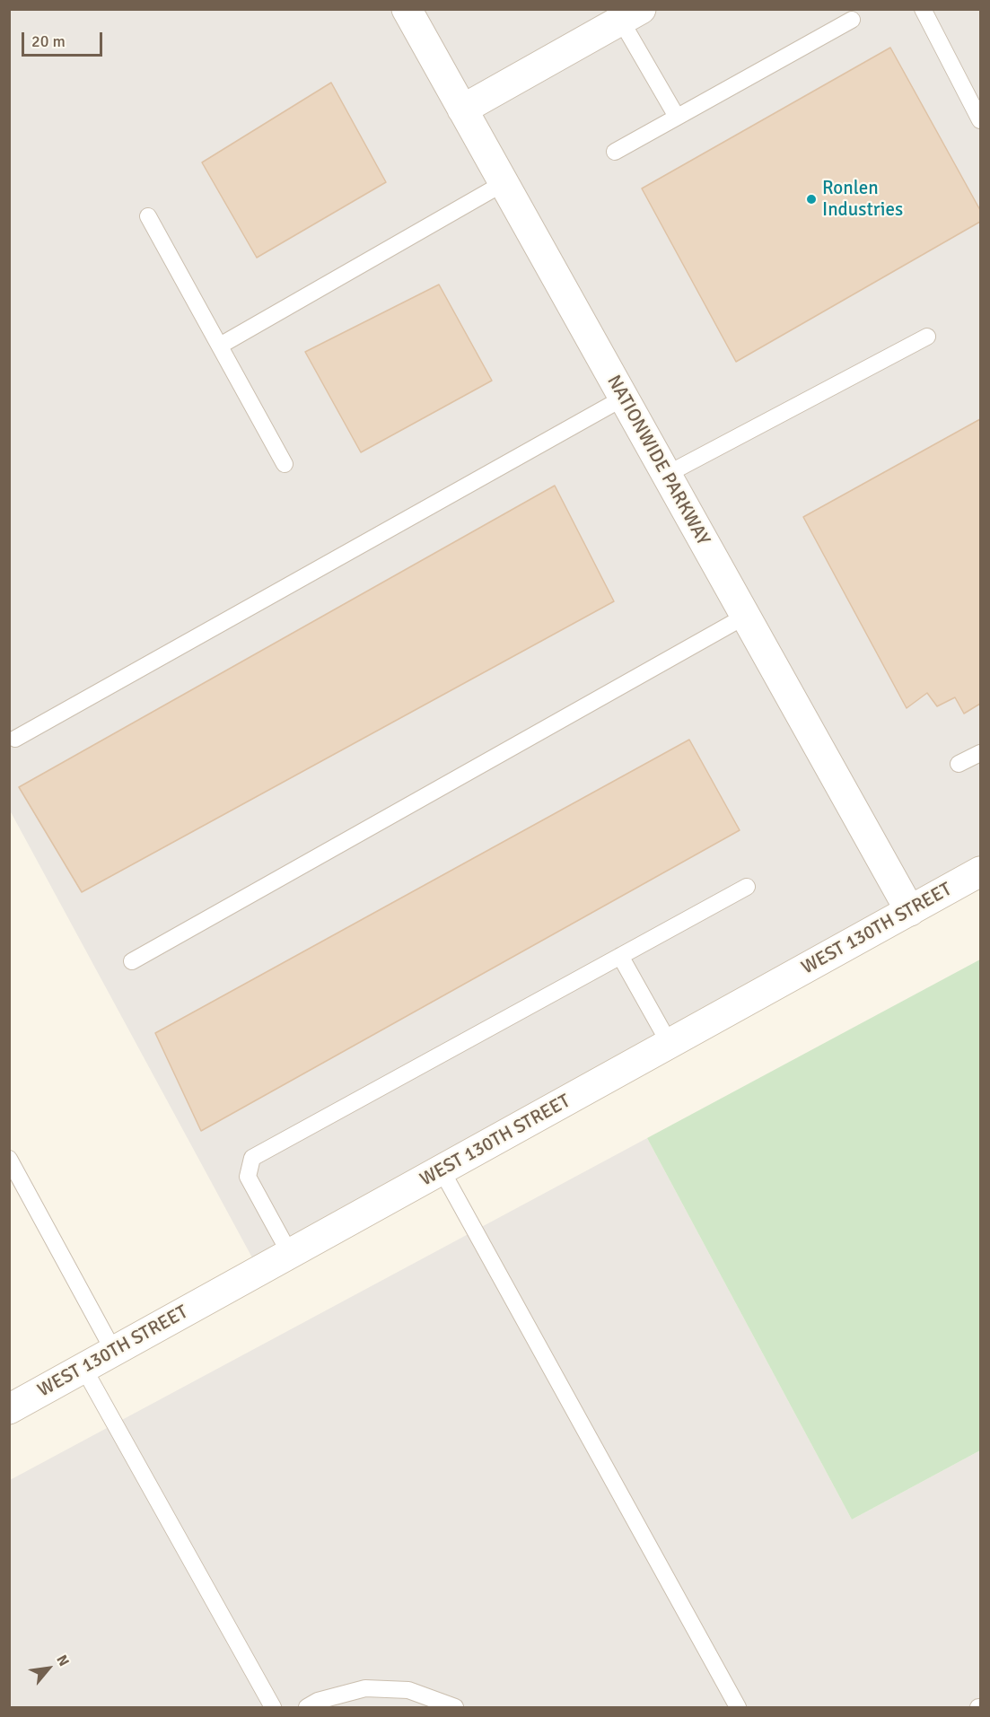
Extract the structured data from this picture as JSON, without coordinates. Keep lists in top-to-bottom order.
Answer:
{
  "streets": {
    "street": ["NATIONWIDE PARKWAY", "WEST 130TH STREET"]
  },
  "crossings": [
    ["NATIONWIDE PARKWAY", "WEST 130TH STREET"]
  ],
  "places": ["Ronlen Industries"],
  "scale_bar": "20 m",
  "north": "top right"
}
